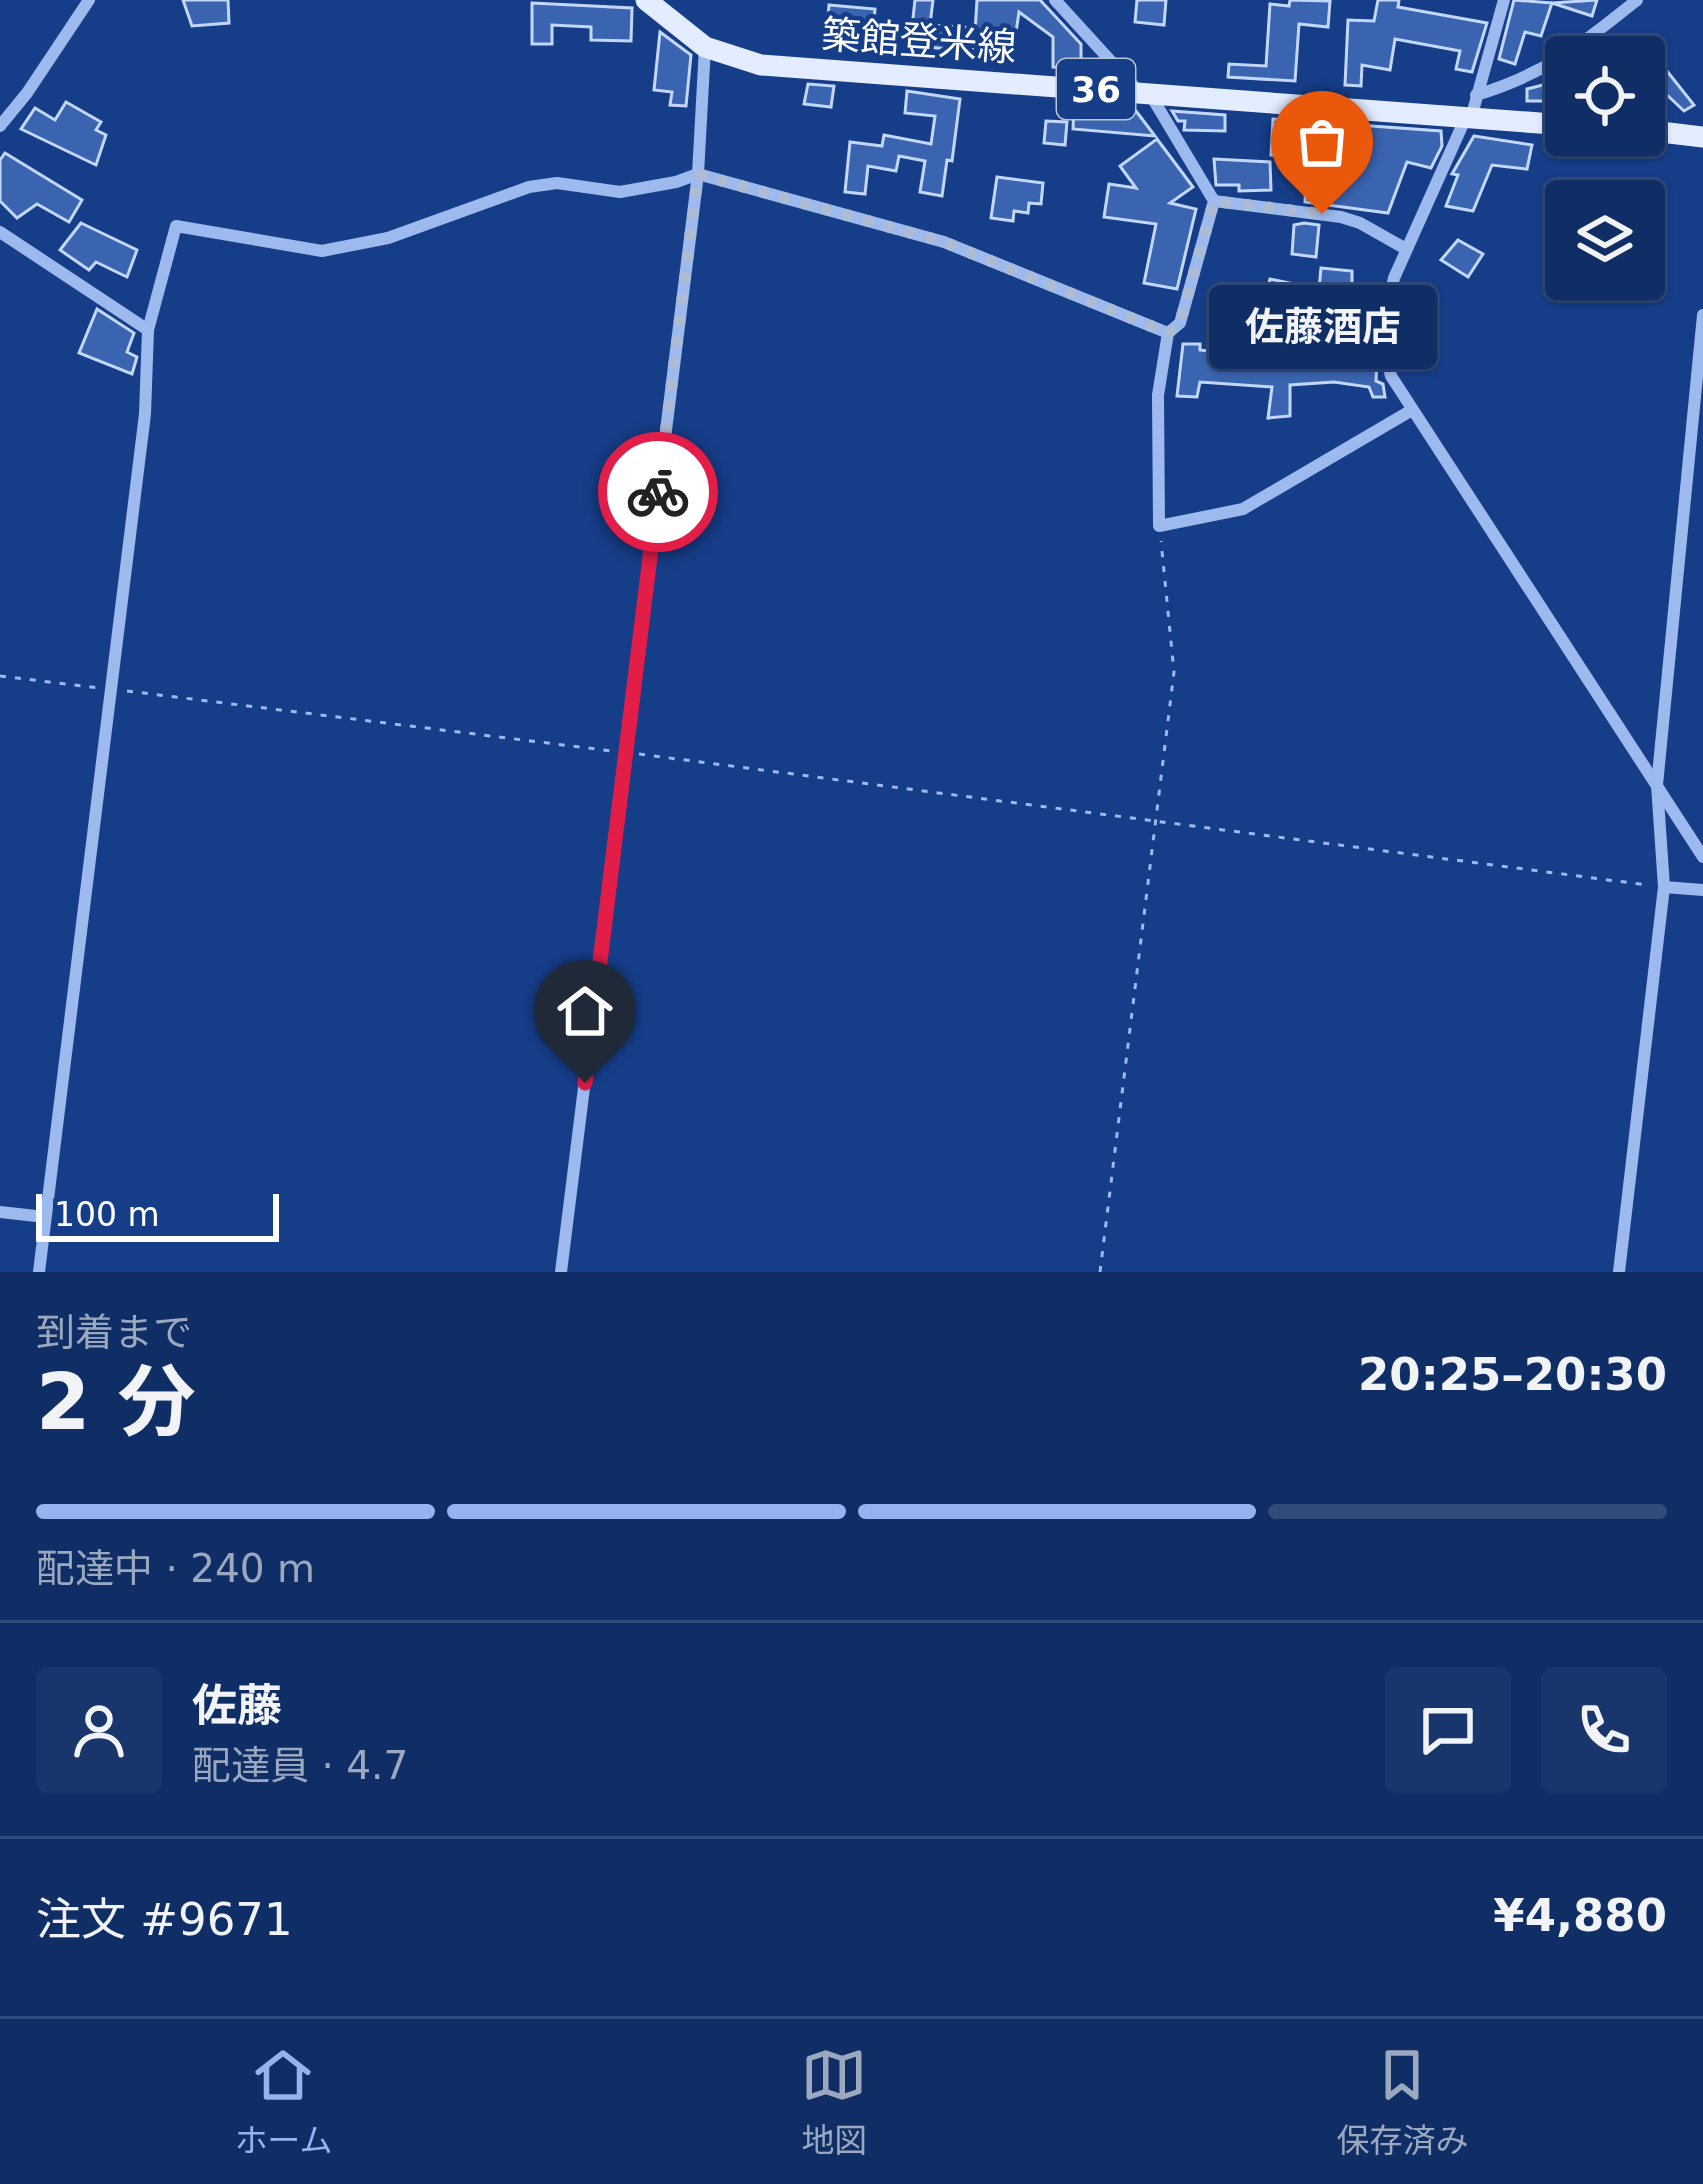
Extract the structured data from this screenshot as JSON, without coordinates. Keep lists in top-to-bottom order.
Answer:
{
  "streets": {
    "main road": ["築館登米線", "36"]
  },
  "places": ["佐藤酒店"],
  "scale_bar": "100 m",
  "page": {
    "bubble": "佐藤酒店",
    "scale": "100 m",
    "heading": ["2 分", "到着まで", "20:25–20:30"],
    "panel": [
      "佐藤",
      "配達員 · 4.7",
      "注文 #9671",
      "¥4,880"
    ],
    "bar": "配達中 · 240 m",
    "tabs": ["ホーム", "地図", "保存済み"]
  }
}
